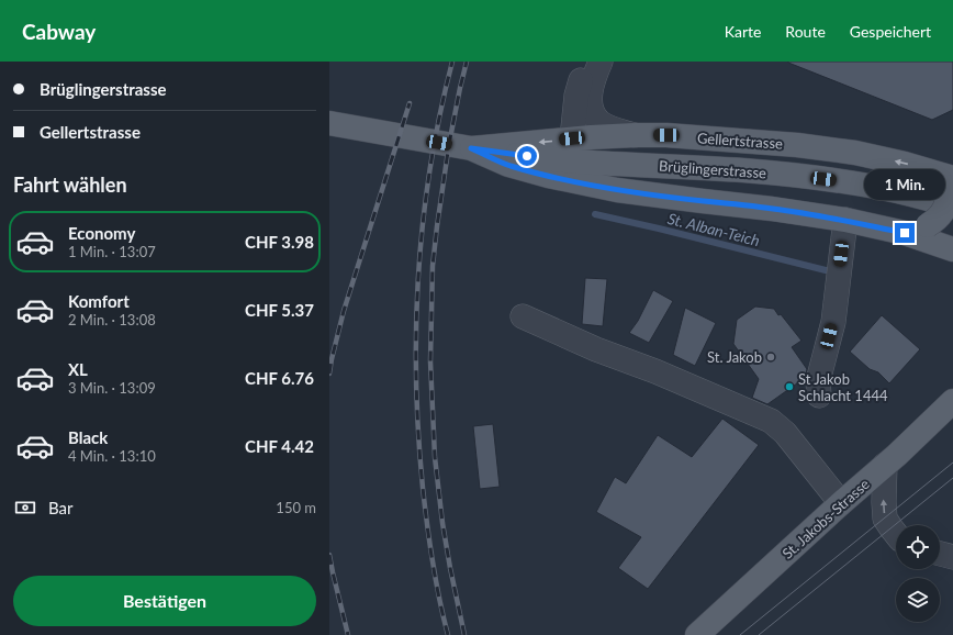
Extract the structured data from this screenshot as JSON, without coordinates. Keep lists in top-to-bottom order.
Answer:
{
  "streets": {
    "main road": ["Gellertstrasse", "Brüglingerstrasse", "St. Jakobs-Strasse"]
  },
  "crossings": [
    ["Gellertstrasse", "Brüglingerstrasse"]
  ],
  "water": ["St. Alban-Teich"],
  "places": ["St. Jakob", "St Jakob Schlacht 1444"],
  "page": {
    "header": "Cabway",
    "nav": ["Karte", "Route", "Gespeichert"],
    "banner": ["Brüglingerstrasse", "Gellertstrasse"],
    "heading": "Fahrt wählen",
    "bubble": "1 Min.",
    "list": [
      {
        "name": "Economy",
        "note": "1 Min. · 13:07",
        "value": "CHF 3.98"
      },
      {
        "name": "Komfort",
        "note": "2 Min. · 13:08",
        "value": "CHF 5.37"
      },
      {
        "name": "XL",
        "note": "3 Min. · 13:09",
        "value": "CHF 6.76"
      },
      {
        "name": "Black",
        "note": "4 Min. · 13:10",
        "value": "CHF 4.42"
      }
    ],
    "pay": ["Bar", "150 m"],
    "buttons": "Bestätigen"
  }
}
